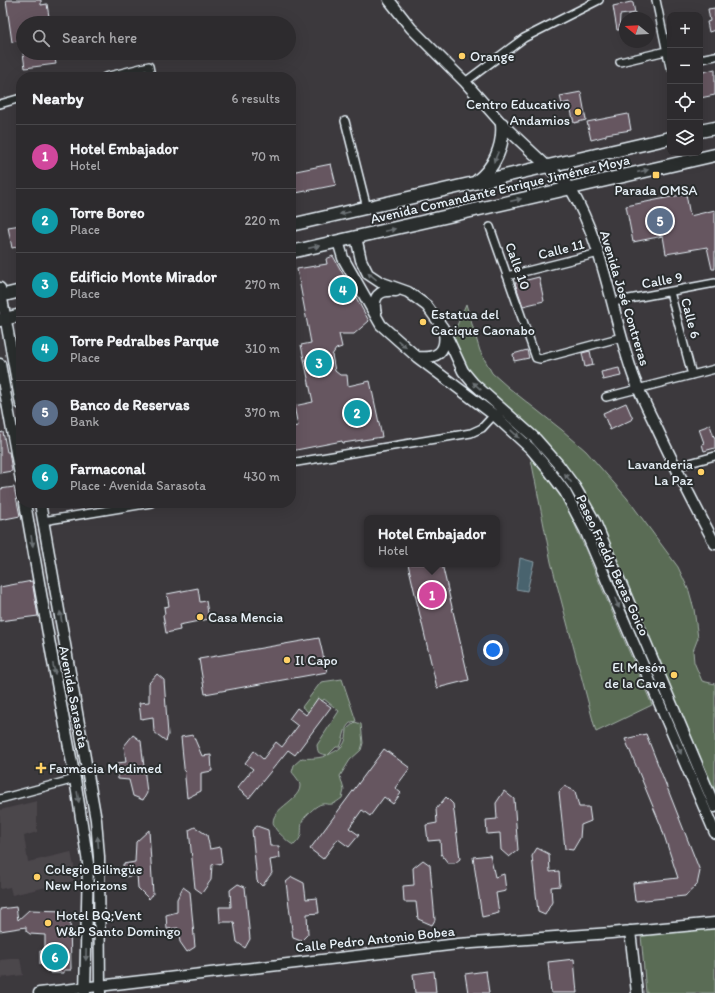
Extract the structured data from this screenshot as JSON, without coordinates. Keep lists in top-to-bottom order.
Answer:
{
  "streets": {
    "main road": [
      "Avenida Comandante Enrique Jiménez Moya",
      "Avenida José Contreras",
      "Paseo Freddy Beras Goico",
      "Avenida Sarasota",
      "Calle Pedro Antonio Bobea"
    ],
    "street": [
      "Calle 11",
      "Calle 10",
      "Calle 9",
      "Calle 6"
    ]
  },
  "crossings": [
    ["Avenida Comandante Enrique Jiménez Moya", "Avenida José Contreras"],
    ["Avenida Comandante Enrique Jiménez Moya", "Paseo Freddy Beras Goico"],
    ["Calle 11", "Calle 10"],
    ["Calle 11", "Avenida José Contreras"],
    ["Calle 10", "Avenida José Contreras"],
    ["Calle 9", "Avenida José Contreras"],
    ["Calle 9", "Calle 6"],
    ["Avenida Sarasota", "Calle Pedro Antonio Bobea"]
  ],
  "places": {
    "other": [
      "Orange",
      "Centro Educativo Andamios",
      "Estatua del Cacique Caonabo",
      "Lavanderia La Paz",
      "Casa Mencia",
      "Il Capo",
      "El Mesón de la Cava",
      "Colegio Bilingüe New Horizons",
      "Hotel BQ;Vent W&P Santo Domingo"
    ],
    "transit": ["Parada OMSA"],
    "health": ["Farmacia Medimed"]
  },
  "north": "left",
  "page": {
    "map_buttons": ["+", "−"],
    "search": "Search here",
    "heading": ["Nearby", "6 results"],
    "list": [
      {
        "mark": "1",
        "name": "Hotel Embajador",
        "note": "Hotel",
        "value": "70 m"
      },
      {
        "mark": "2",
        "name": "Torre Boreo",
        "note": "Place",
        "value": "220 m"
      },
      {
        "mark": "3",
        "name": "Edificio Monte Mirador",
        "note": "Place",
        "value": "270 m"
      },
      {
        "mark": "4",
        "name": "Torre Pedralbes Parque",
        "note": "Place",
        "value": "310 m"
      },
      {
        "mark": "5",
        "name": "Banco de Reservas",
        "note": "Bank",
        "value": "370 m"
      },
      {
        "mark": "6",
        "name": "Farmaconal",
        "note": "Place · Avenida Sarasota",
        "value": "430 m"
      }
    ],
    "pins": [
      "5",
      "4",
      "3",
      "2",
      "1",
      "6"
    ],
    "popup": ["Hotel Embajador", "Hotel"]
  }
}
